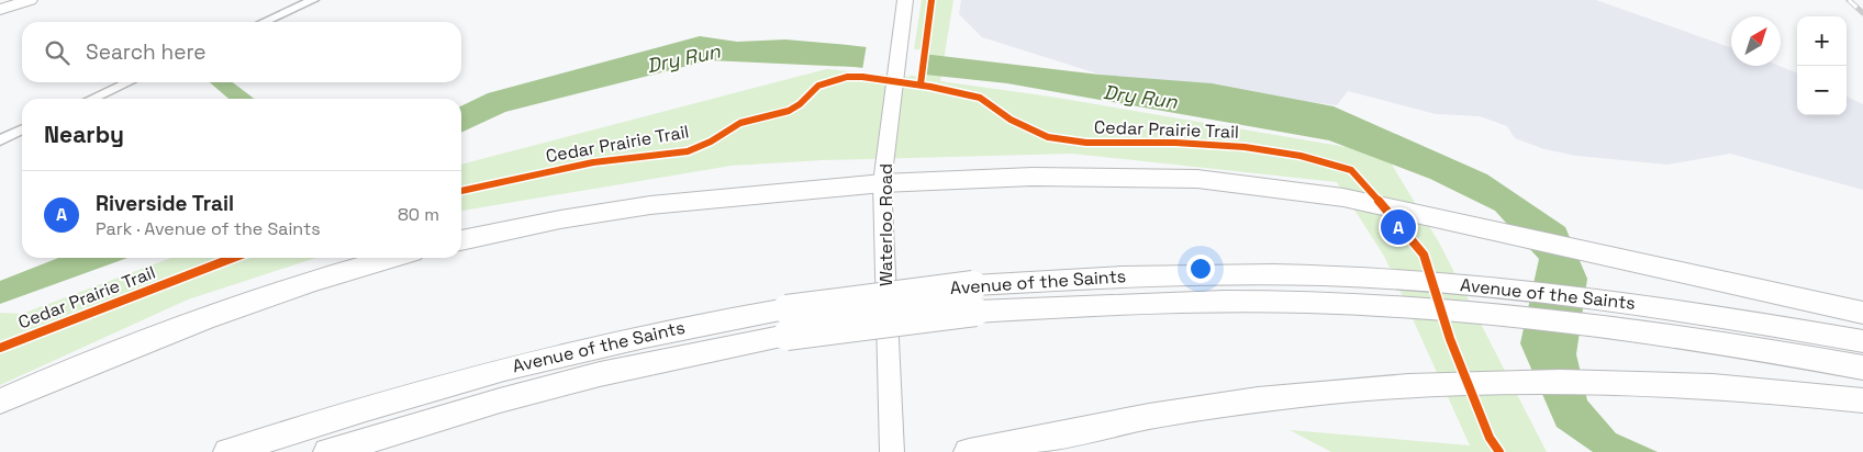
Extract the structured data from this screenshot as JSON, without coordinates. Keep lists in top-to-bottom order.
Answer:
{
  "streets": {
    "highway": ["Avenue of the Saints"],
    "main road": ["Waterloo Road"],
    "cycle path": ["Cedar Prairie Trail"]
  },
  "water": ["Dry Run"],
  "north": "top right",
  "page": {
    "map_buttons": ["+", "−"],
    "search": "Search here",
    "heading": "Nearby",
    "list": [
      {
        "mark": "A",
        "name": "Riverside Trail",
        "note": "Park · Avenue of the Saints",
        "value": "80 m"
      }
    ],
    "pins": "A"
  }
}
